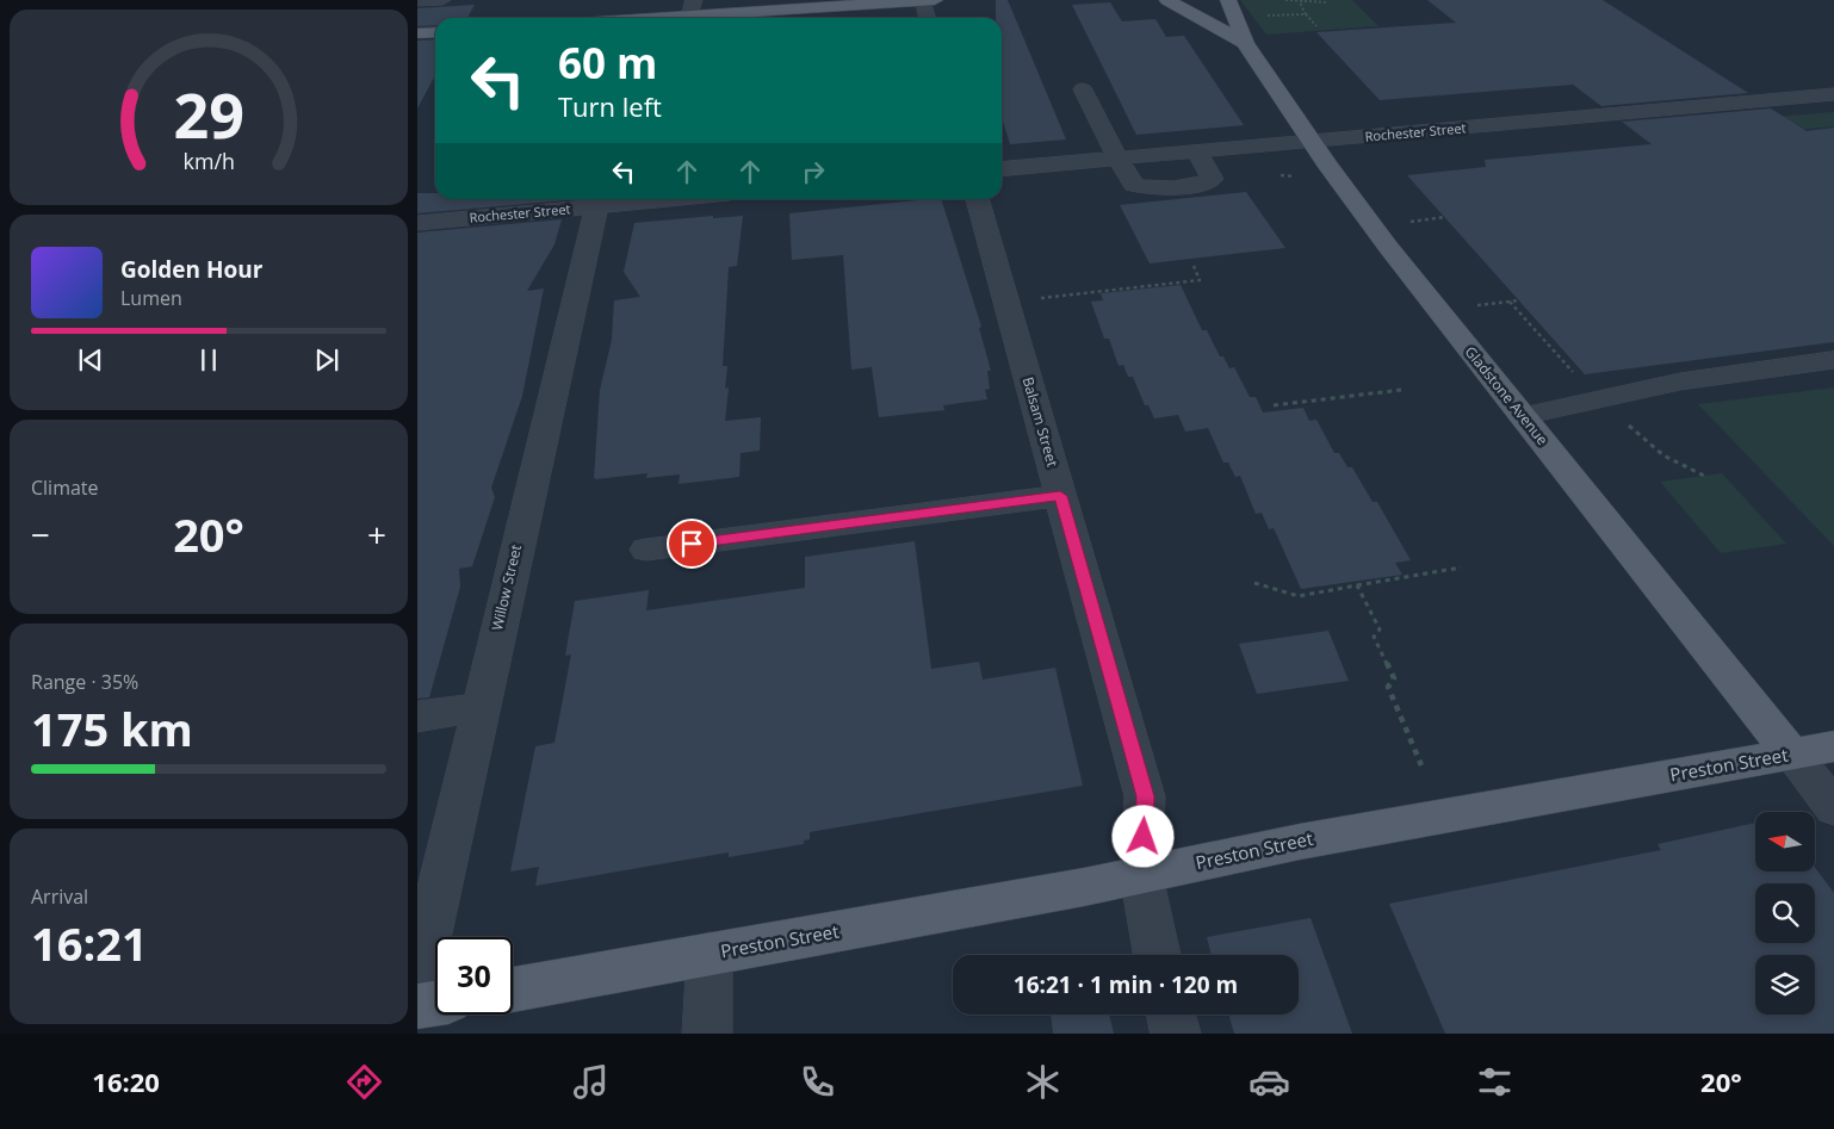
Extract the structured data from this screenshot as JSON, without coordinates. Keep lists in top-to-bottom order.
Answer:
{
  "streets": {
    "main road": ["Gladstone Avenue", "Preston Street"],
    "street": ["Rochester Street", "Balsam Street", "Willow Street"]
  },
  "crossings": [
    ["Rochester Street", "Gladstone Avenue"],
    ["Rochester Street", "Willow Street"],
    ["Gladstone Avenue", "Preston Street"],
    ["Balsam Street", "Preston Street"]
  ],
  "north": "left",
  "page": {
    "turn": ["60 m", "Turn left"],
    "song": ["Golden Hour", "Lumen"],
    "tile": [
      "Climate",
      ["Range · 35%", "175 km"],
      ["Arrival", "16:21"]
    ],
    "heat": ["−", "20°", "+"],
    "limit": "30",
    "trip": "16:21 · 1 min · 120 m",
    "tabs": ["16:20", "20°"],
    "gauge": ["29", "km/h"]
  }
}
